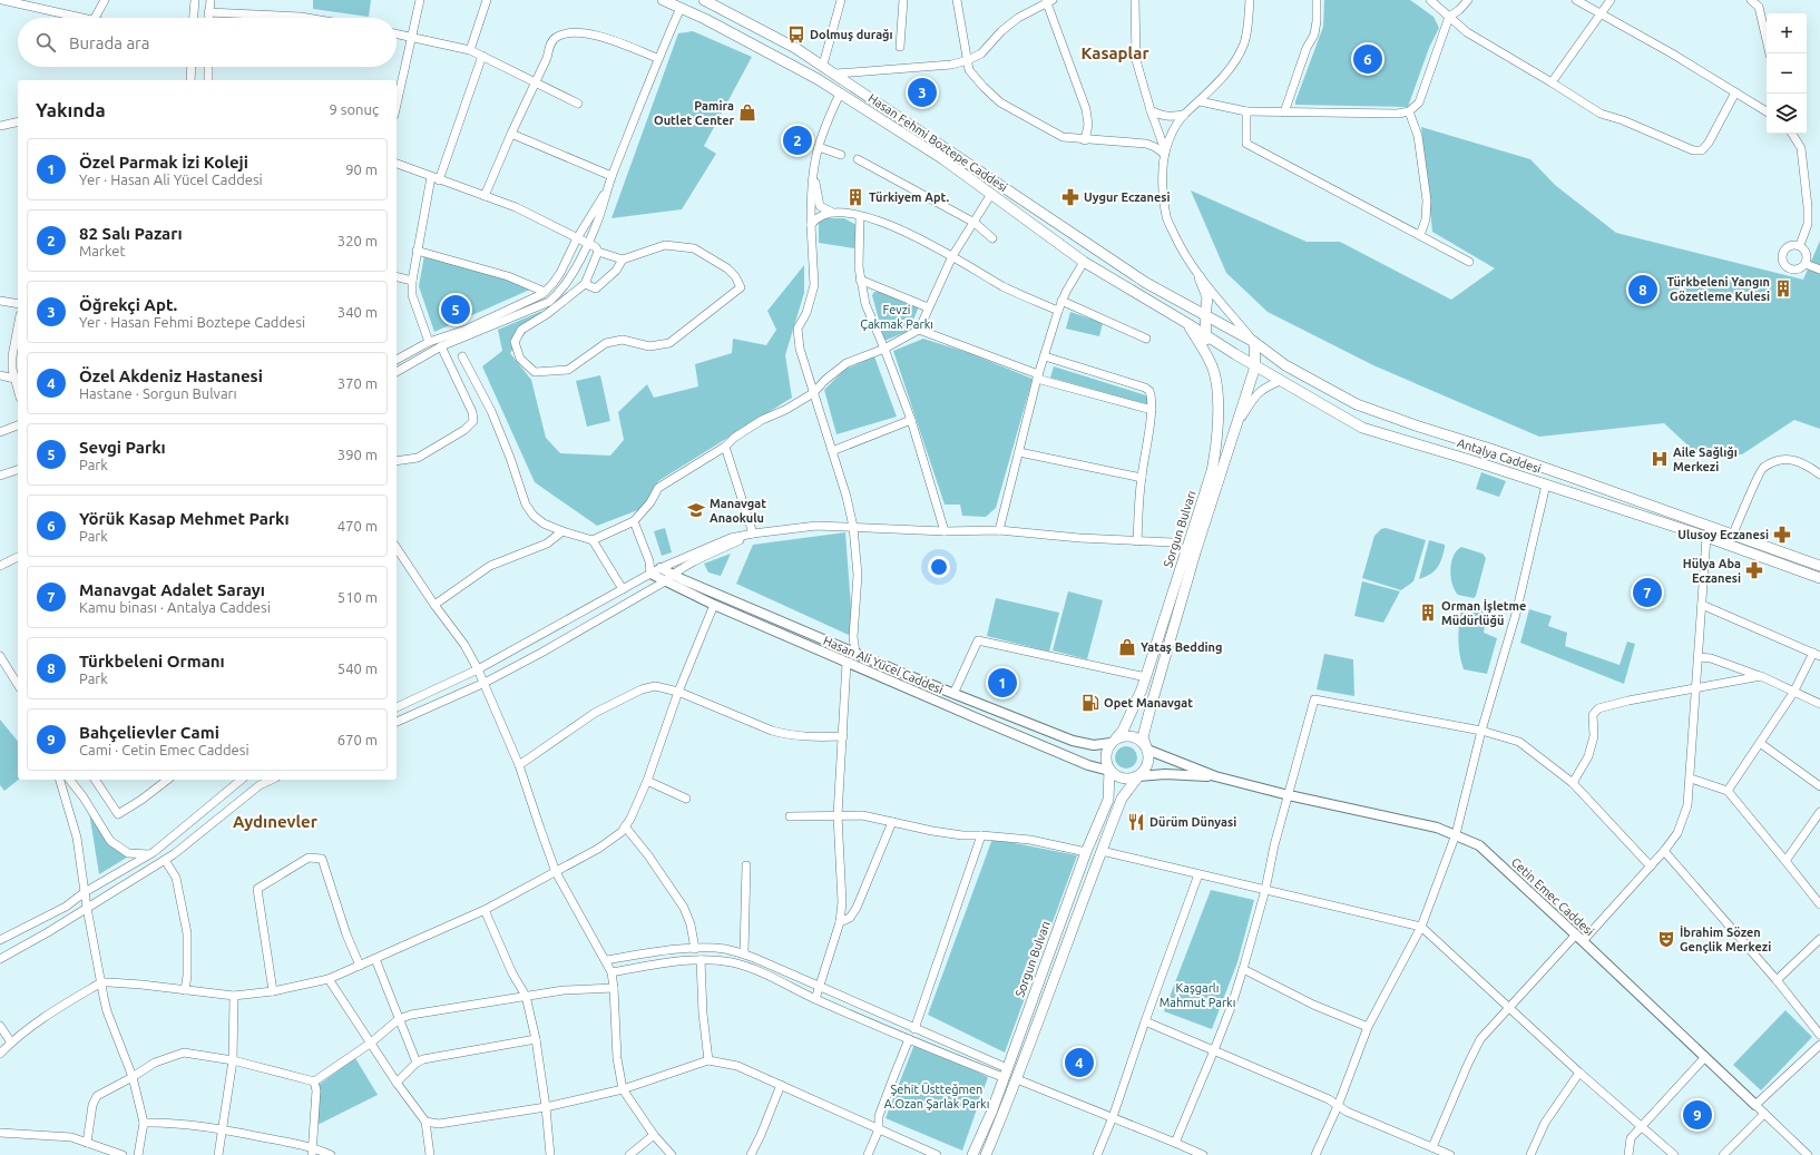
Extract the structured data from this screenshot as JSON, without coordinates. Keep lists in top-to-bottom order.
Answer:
{
  "streets": {
    "main road": ["Hasan Fehmi Boztepe Caddesi", "Antalya Caddesi", "Sorgun Bulvarı"],
    "street": ["Hasan Ali Yücel Caddesi", "Cetin Emec Caddesi"]
  },
  "crossings": [
    ["Hasan Fehmi Boztepe Caddesi", "Antalya Caddesi"],
    ["Hasan Fehmi Boztepe Caddesi", "Sorgun Bulvarı"],
    ["Antalya Caddesi", "Sorgun Bulvarı"],
    ["Sorgun Bulvarı", "Hasan Ali Yücel Caddesi"]
  ],
  "districts": ["Kasaplar", "Aydınevler"],
  "parks": ["Fevzi Çakmak Parkı", "Kaşgarlı Mahmut Parkı", "Şehit Üstteğmen A.Ozan Şarlak Parkı"],
  "places": {
    "bus stop": ["Dolmuş durağı"],
    "shop": ["Pamira Outlet Center", "Yataş Bedding"],
    "building": ["Türkiyem Apt.", "Türkbeleni Yangın Gözetleme Kulesi", "Orman İşletme Müdürlüğü"],
    "pharmacy": ["Uygur Eczanesi", "Ulusoy Eczanesi", "Hülya Aba Eczanesi"],
    "hospital": ["Aile Sağlığı Merkezi"],
    "school or university": ["Manavgat Anaokulu"],
    "fuel station": ["Opet Manavgat"],
    "restaurant": ["Dürüm Dünyasi"],
    "theatre": ["İbrahim Sözen Gençlik Merkezi"]
  },
  "page": {
    "map_buttons": ["+", "−"],
    "search": "Burada ara",
    "pins": [
      "6",
      "3",
      "2",
      "8",
      "5",
      "7",
      "1",
      "4",
      "9"
    ],
    "heading": ["Yakında", "9 sonuç"],
    "list": [
      {
        "mark": "1",
        "name": "Özel Parmak İzi Koleji",
        "note": "Yer · Hasan Ali Yücel Caddesi",
        "value": "90 m"
      },
      {
        "mark": "2",
        "name": "82 Salı Pazarı",
        "note": "Market",
        "value": "320 m"
      },
      {
        "mark": "3",
        "name": "Öğrekçi Apt.",
        "note": "Yer · Hasan Fehmi Boztepe Caddesi",
        "value": "340 m"
      },
      {
        "mark": "4",
        "name": "Özel Akdeniz Hastanesi",
        "note": "Hastane · Sorgun Bulvarı",
        "value": "370 m"
      },
      {
        "mark": "5",
        "name": "Sevgi Parkı",
        "note": "Park",
        "value": "390 m"
      },
      {
        "mark": "6",
        "name": "Yörük Kasap Mehmet Parkı",
        "note": "Park",
        "value": "470 m"
      },
      {
        "mark": "7",
        "name": "Manavgat Adalet Sarayı",
        "note": "Kamu binası · Antalya Caddesi",
        "value": "510 m"
      },
      {
        "mark": "8",
        "name": "Türkbeleni Ormanı",
        "note": "Park",
        "value": "540 m"
      },
      {
        "mark": "9",
        "name": "Bahçelievler Cami",
        "note": "Cami · Cetin Emec Caddesi",
        "value": "670 m"
      }
    ]
  }
}
